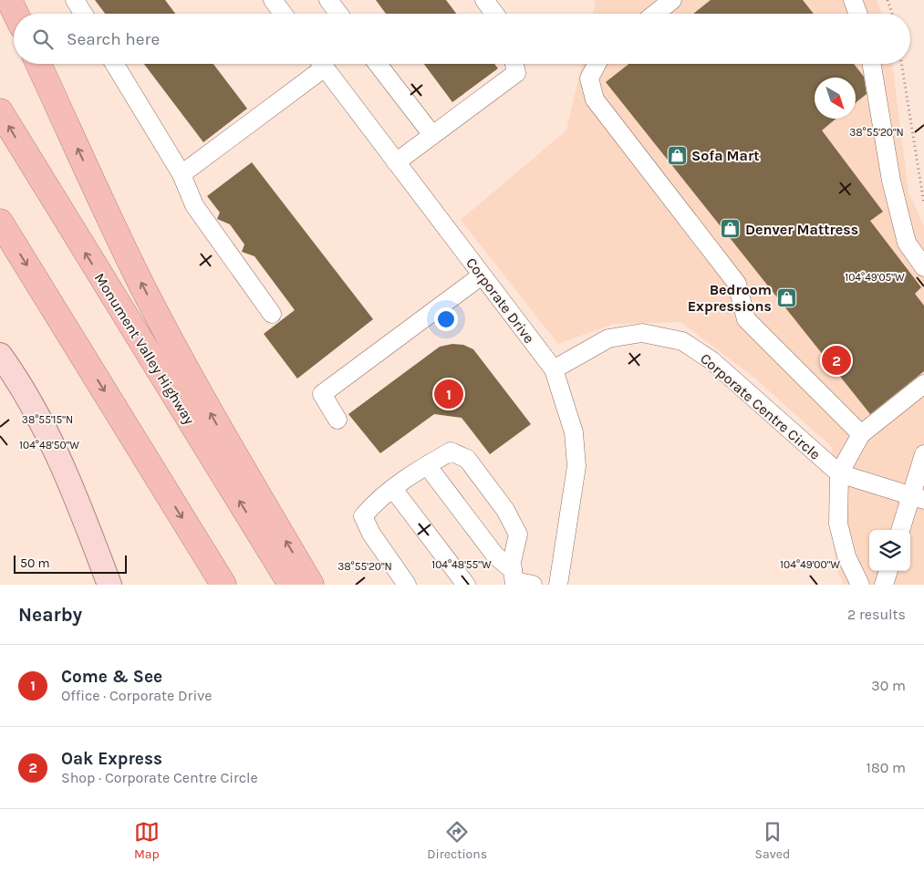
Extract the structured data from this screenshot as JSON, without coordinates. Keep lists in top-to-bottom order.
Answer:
{
  "streets": {
    "highway": ["Monument Valley Highway"],
    "street": ["Corporate Drive", "Corporate Centre Circle"]
  },
  "crossings": [
    ["Corporate Drive", "Corporate Centre Circle"]
  ],
  "places": {
    "shop": ["Sofa Mart", "Denver Mattress", "Bedroom Expressions"]
  },
  "scale_bar": "50 m",
  "north": "bottom right",
  "page": {
    "search": "Search here",
    "pins": ["2", "1"],
    "scale": "50 m",
    "heading": ["Nearby", "2 results"],
    "list": [
      {
        "mark": "1",
        "name": "Come & See",
        "note": "Office · Corporate Drive",
        "value": "30 m"
      },
      {
        "mark": "2",
        "name": "Oak Express",
        "note": "Shop · Corporate Centre Circle",
        "value": "180 m"
      }
    ],
    "nav": ["Map", "Directions", "Saved"]
  },
  "coordinates": [
    "38°55'20\"N",
    "104°49'05\"W",
    "38°55'15\"N",
    "104°48'50\"W",
    "104°48'55\"W",
    "104°49'00\"W"
  ]
}
